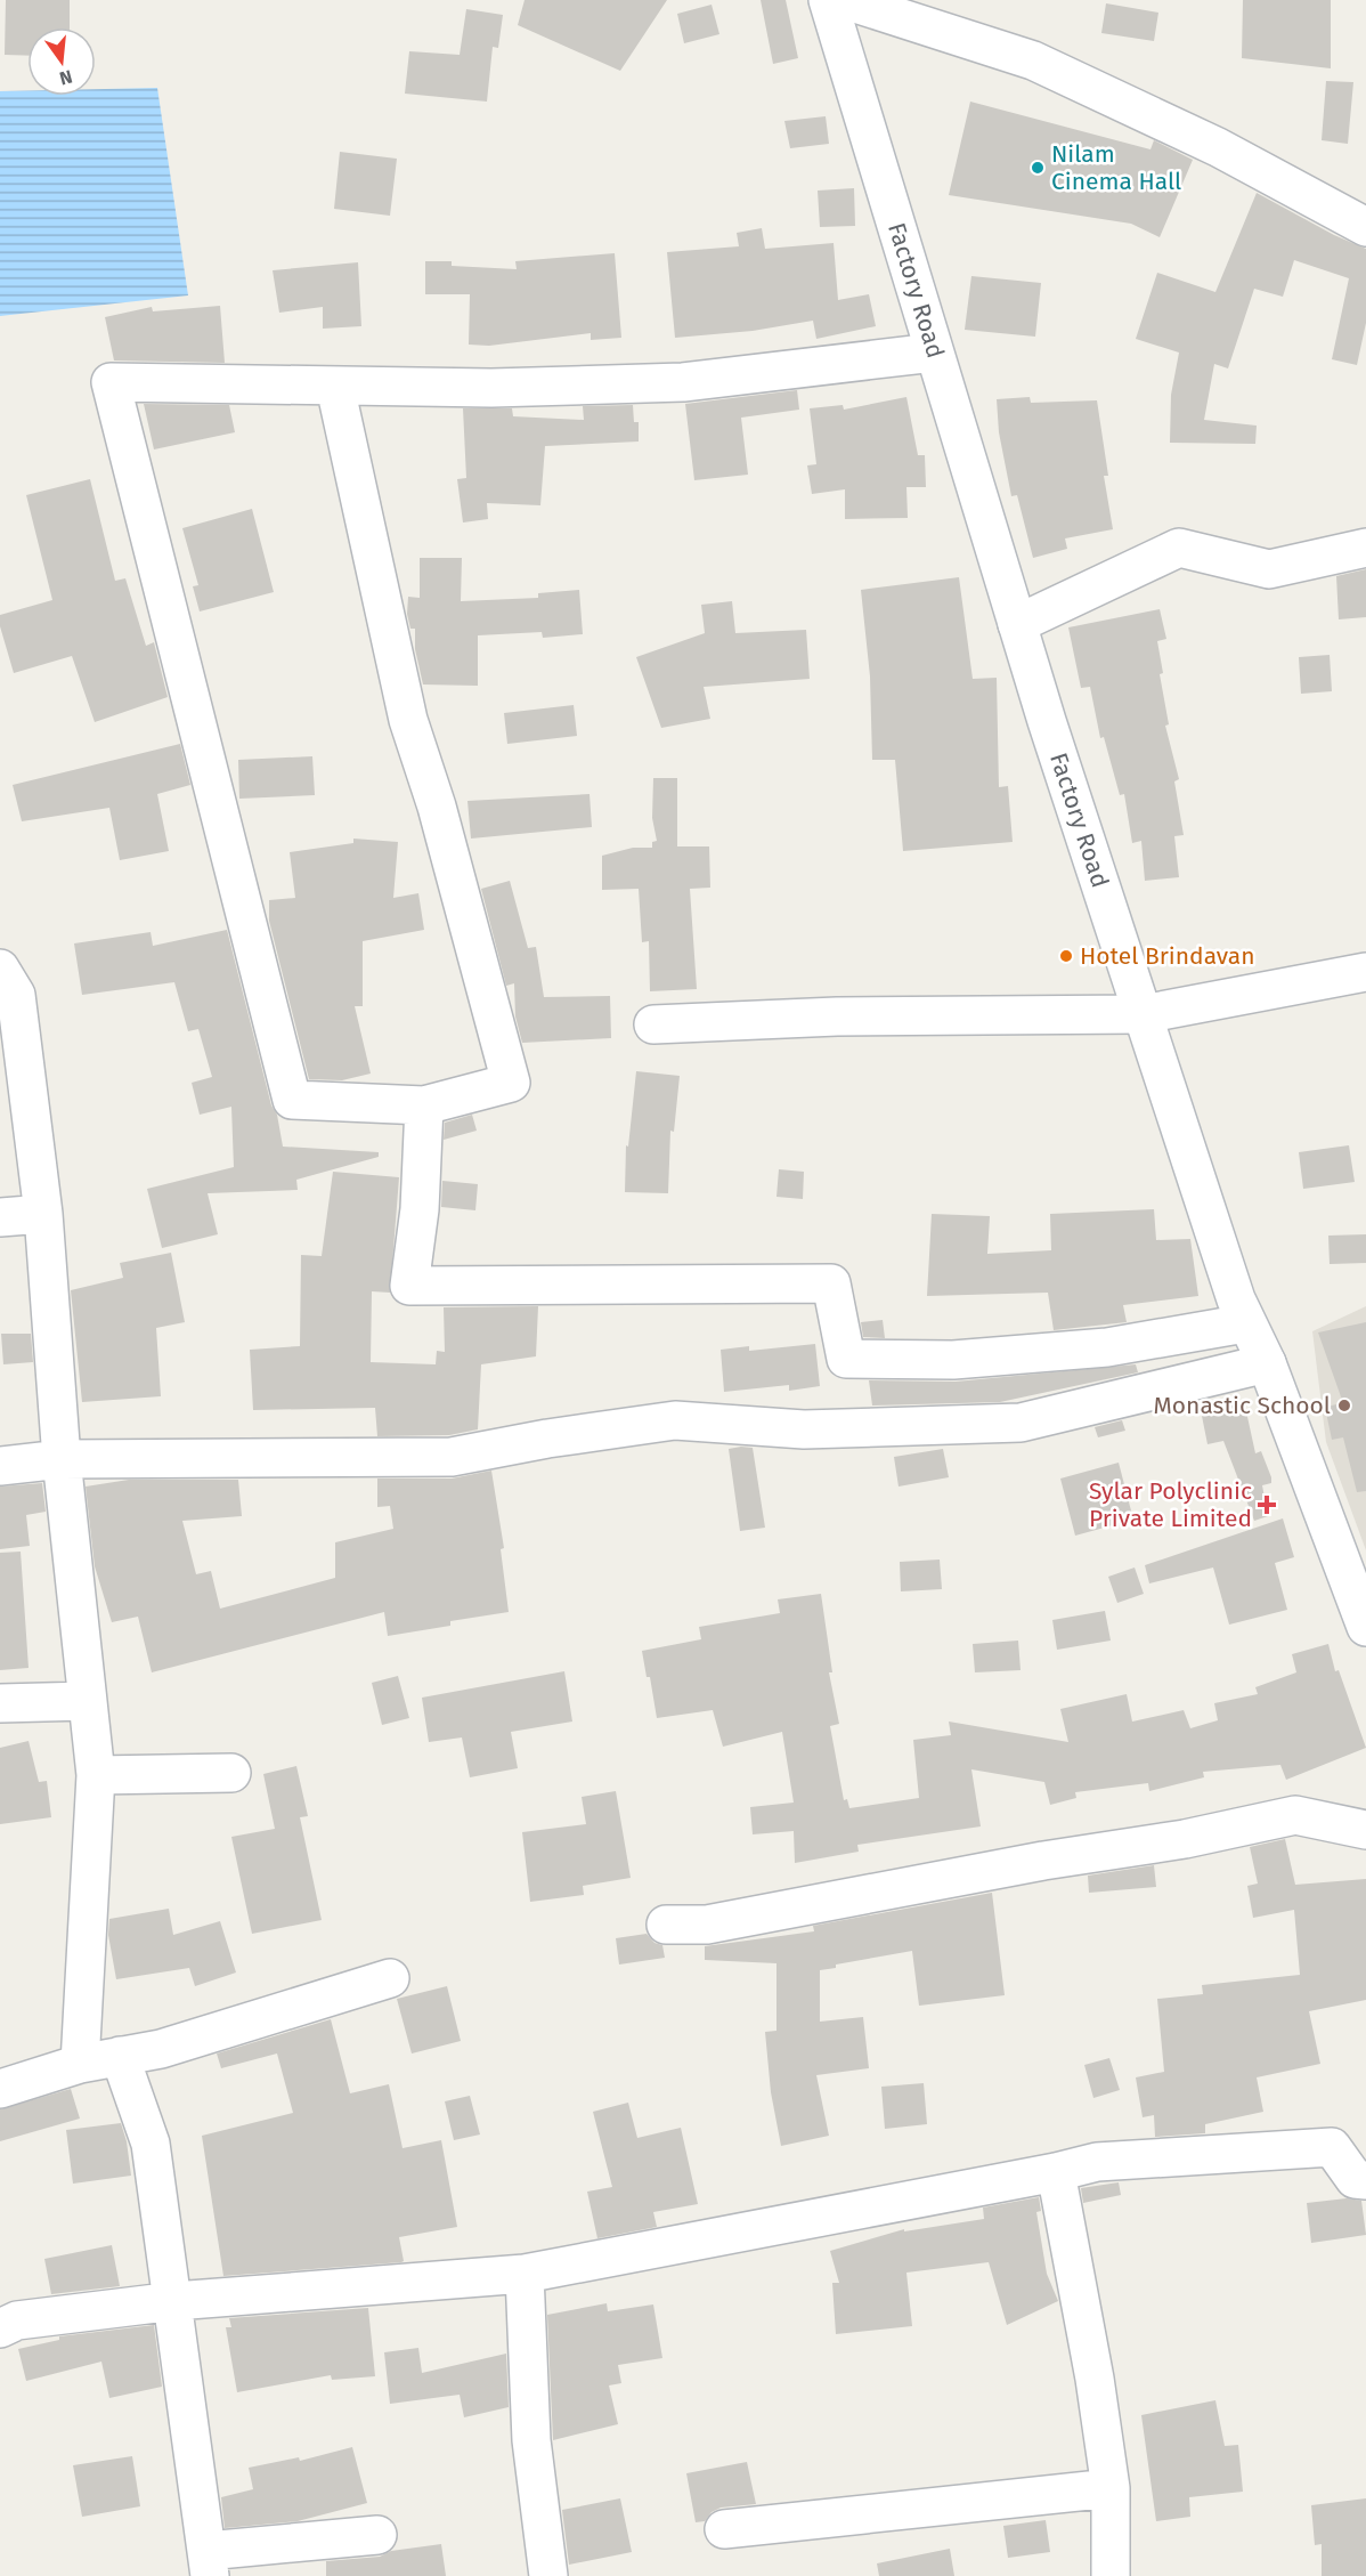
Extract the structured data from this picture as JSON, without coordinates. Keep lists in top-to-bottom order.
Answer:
{
  "streets": {
    "street": ["Factory Road"]
  },
  "places": {
    "other": ["Nilam Cinema Hall", "Hotel Brindavan", "Monastic School"],
    "health": ["Sylar Polyclinic Private Limited"]
  },
  "north": "bottom"
}
